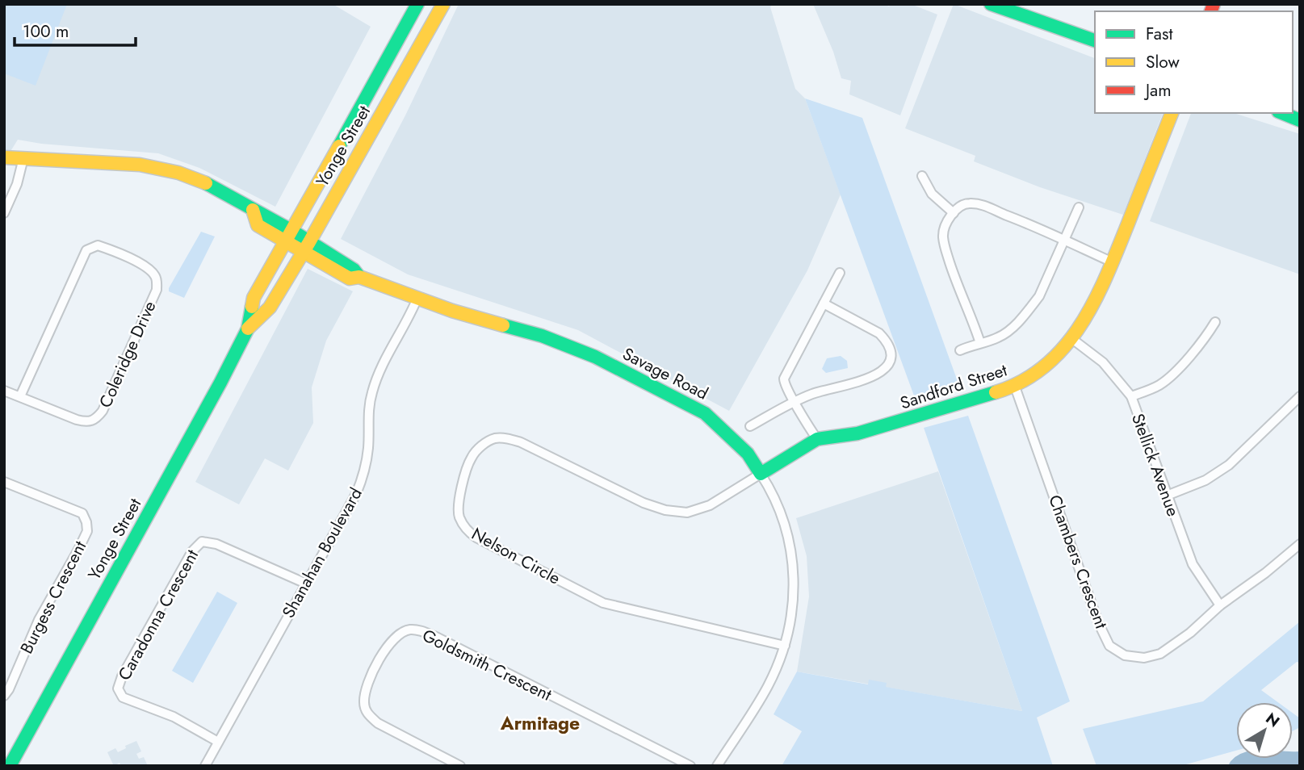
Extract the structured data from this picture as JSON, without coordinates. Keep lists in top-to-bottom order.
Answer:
{
  "streets": {
    "street": [
      "Yonge Street",
      "Coleridge Drive",
      "Savage Road",
      "Sandford Street",
      "Stellick Avenue",
      "Shanahan Boulevard",
      "Nelson Circle",
      "Chambers Crescent",
      "Burgess Crescent",
      "Caradonna Crescent",
      "Goldsmith Crescent"
    ]
  },
  "crossings": [
    ["Yonge Street", "Savage Road"],
    ["Savage Road", "Sandford Street"],
    ["Savage Road", "Shanahan Boulevard"],
    ["Savage Road", "Nelson Circle"],
    ["Sandford Street", "Stellick Avenue"],
    ["Sandford Street", "Nelson Circle"],
    ["Sandford Street", "Chambers Crescent"],
    ["Stellick Avenue", "Chambers Crescent"],
    ["Shanahan Boulevard", "Caradonna Crescent"]
  ],
  "districts": ["Armitage"],
  "legend": ["Fast", "Slow", "Jam"],
  "scale_bar": "100 m",
  "north": "top right"
}
